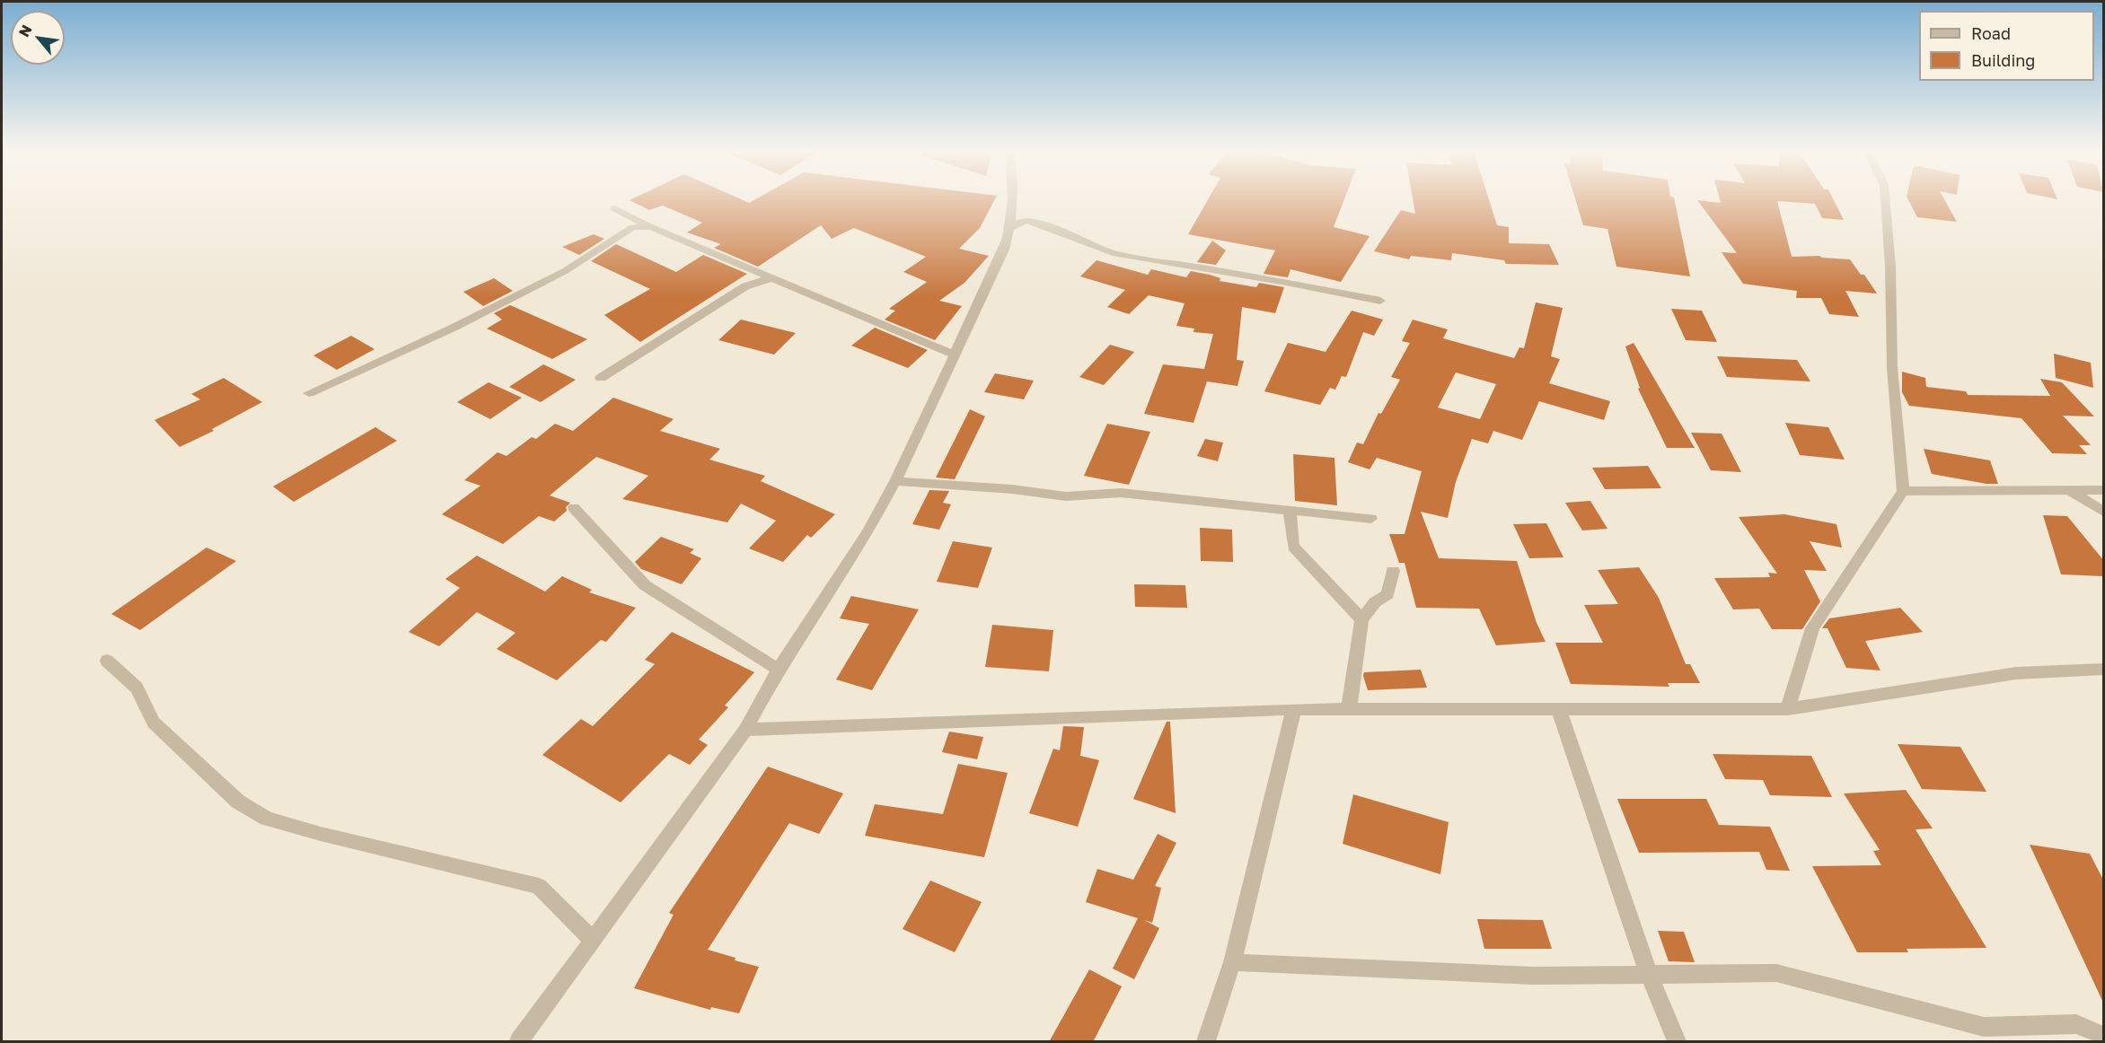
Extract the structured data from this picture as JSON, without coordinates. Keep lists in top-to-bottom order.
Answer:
{
  "legend": ["Road", "Building"],
  "north": "top left"
}
